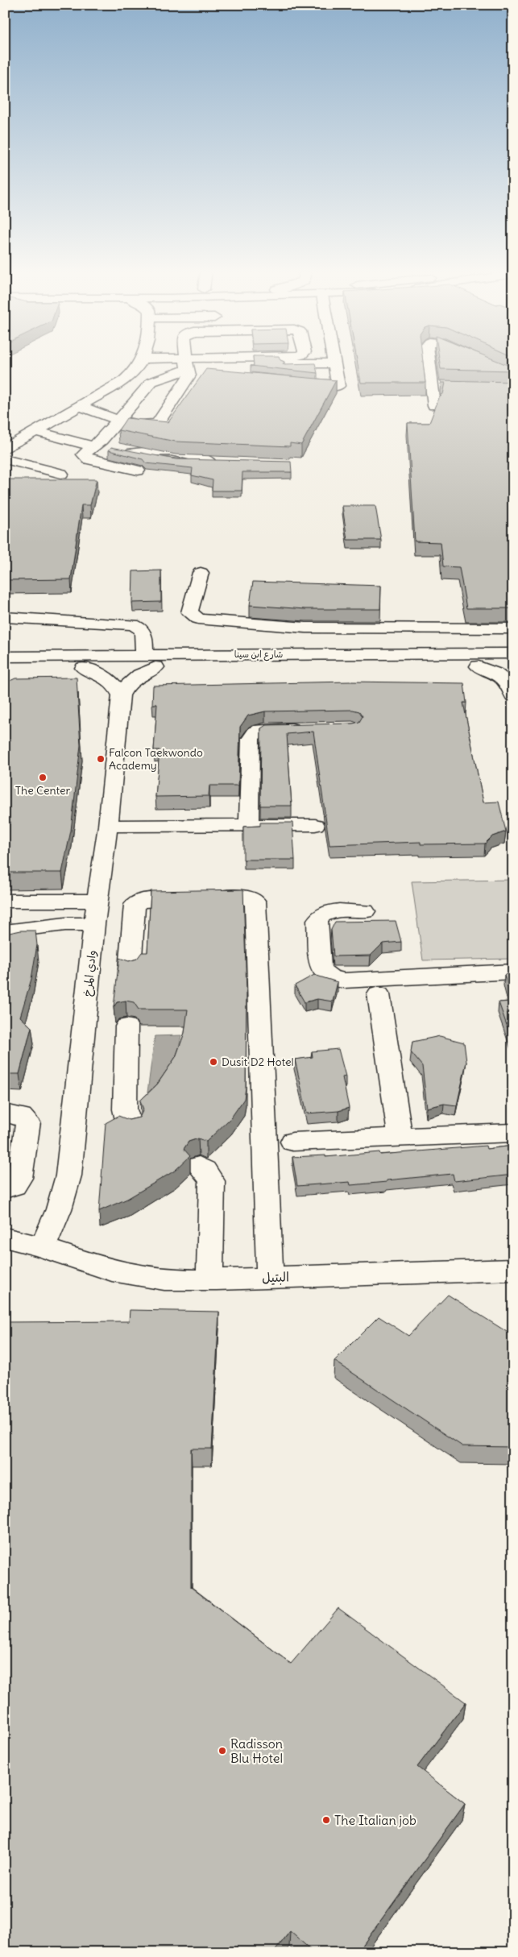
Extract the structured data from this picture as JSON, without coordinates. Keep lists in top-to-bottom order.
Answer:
{
  "streets": {
    "street": ["شارع ابن سينا", "وادي المرخ", "البتيل"]
  },
  "crossings": [
    ["وادي المرخ", "البتيل"]
  ],
  "places": [
    "Falcon Taekwondo Academy",
    "The Center",
    "Dusit D2 Hotel",
    "Radisson Blu Hotel",
    "The Italian job"
  ]
}
